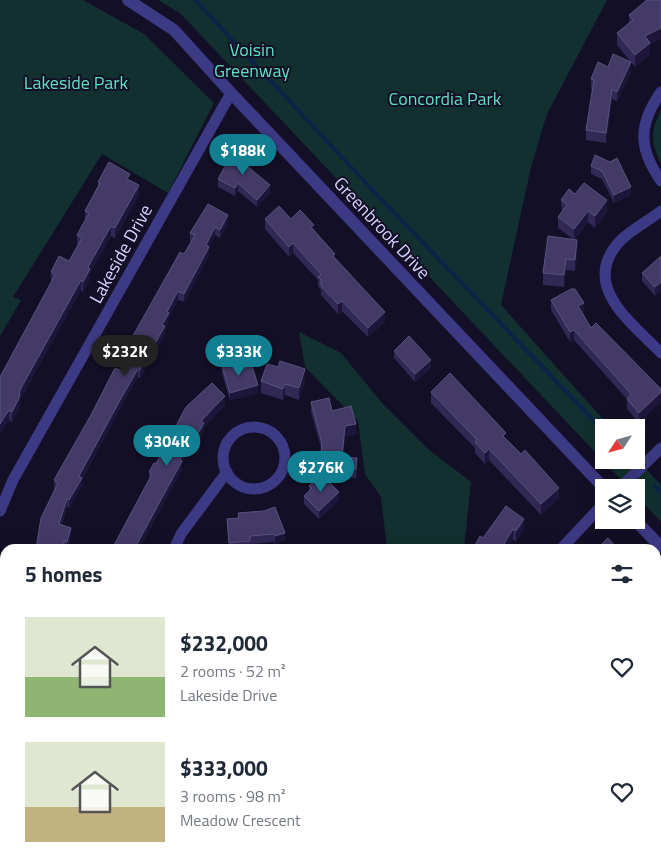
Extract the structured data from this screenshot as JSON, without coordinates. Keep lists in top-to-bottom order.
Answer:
{
  "streets": {
    "street": ["Greenbrook Drive", "Lakeside Drive"]
  },
  "crossings": [
    ["Greenbrook Drive", "Lakeside Drive"]
  ],
  "parks": ["Voisin Greenway", "Lakeside Park", "Concordia Park"],
  "north": "bottom left",
  "page": {
    "price": [
      "$188K",
      "$232K",
      "$333K",
      "$304K",
      "$276K"
    ],
    "heading": "5 homes",
    "list": [
      {
        "name": "$232,000",
        "note": "2 rooms · 52 m² · Lakeside Drive"
      },
      {
        "name": "$333,000",
        "note": "3 rooms · 98 m² · Meadow Crescent"
      }
    ]
  }
}
